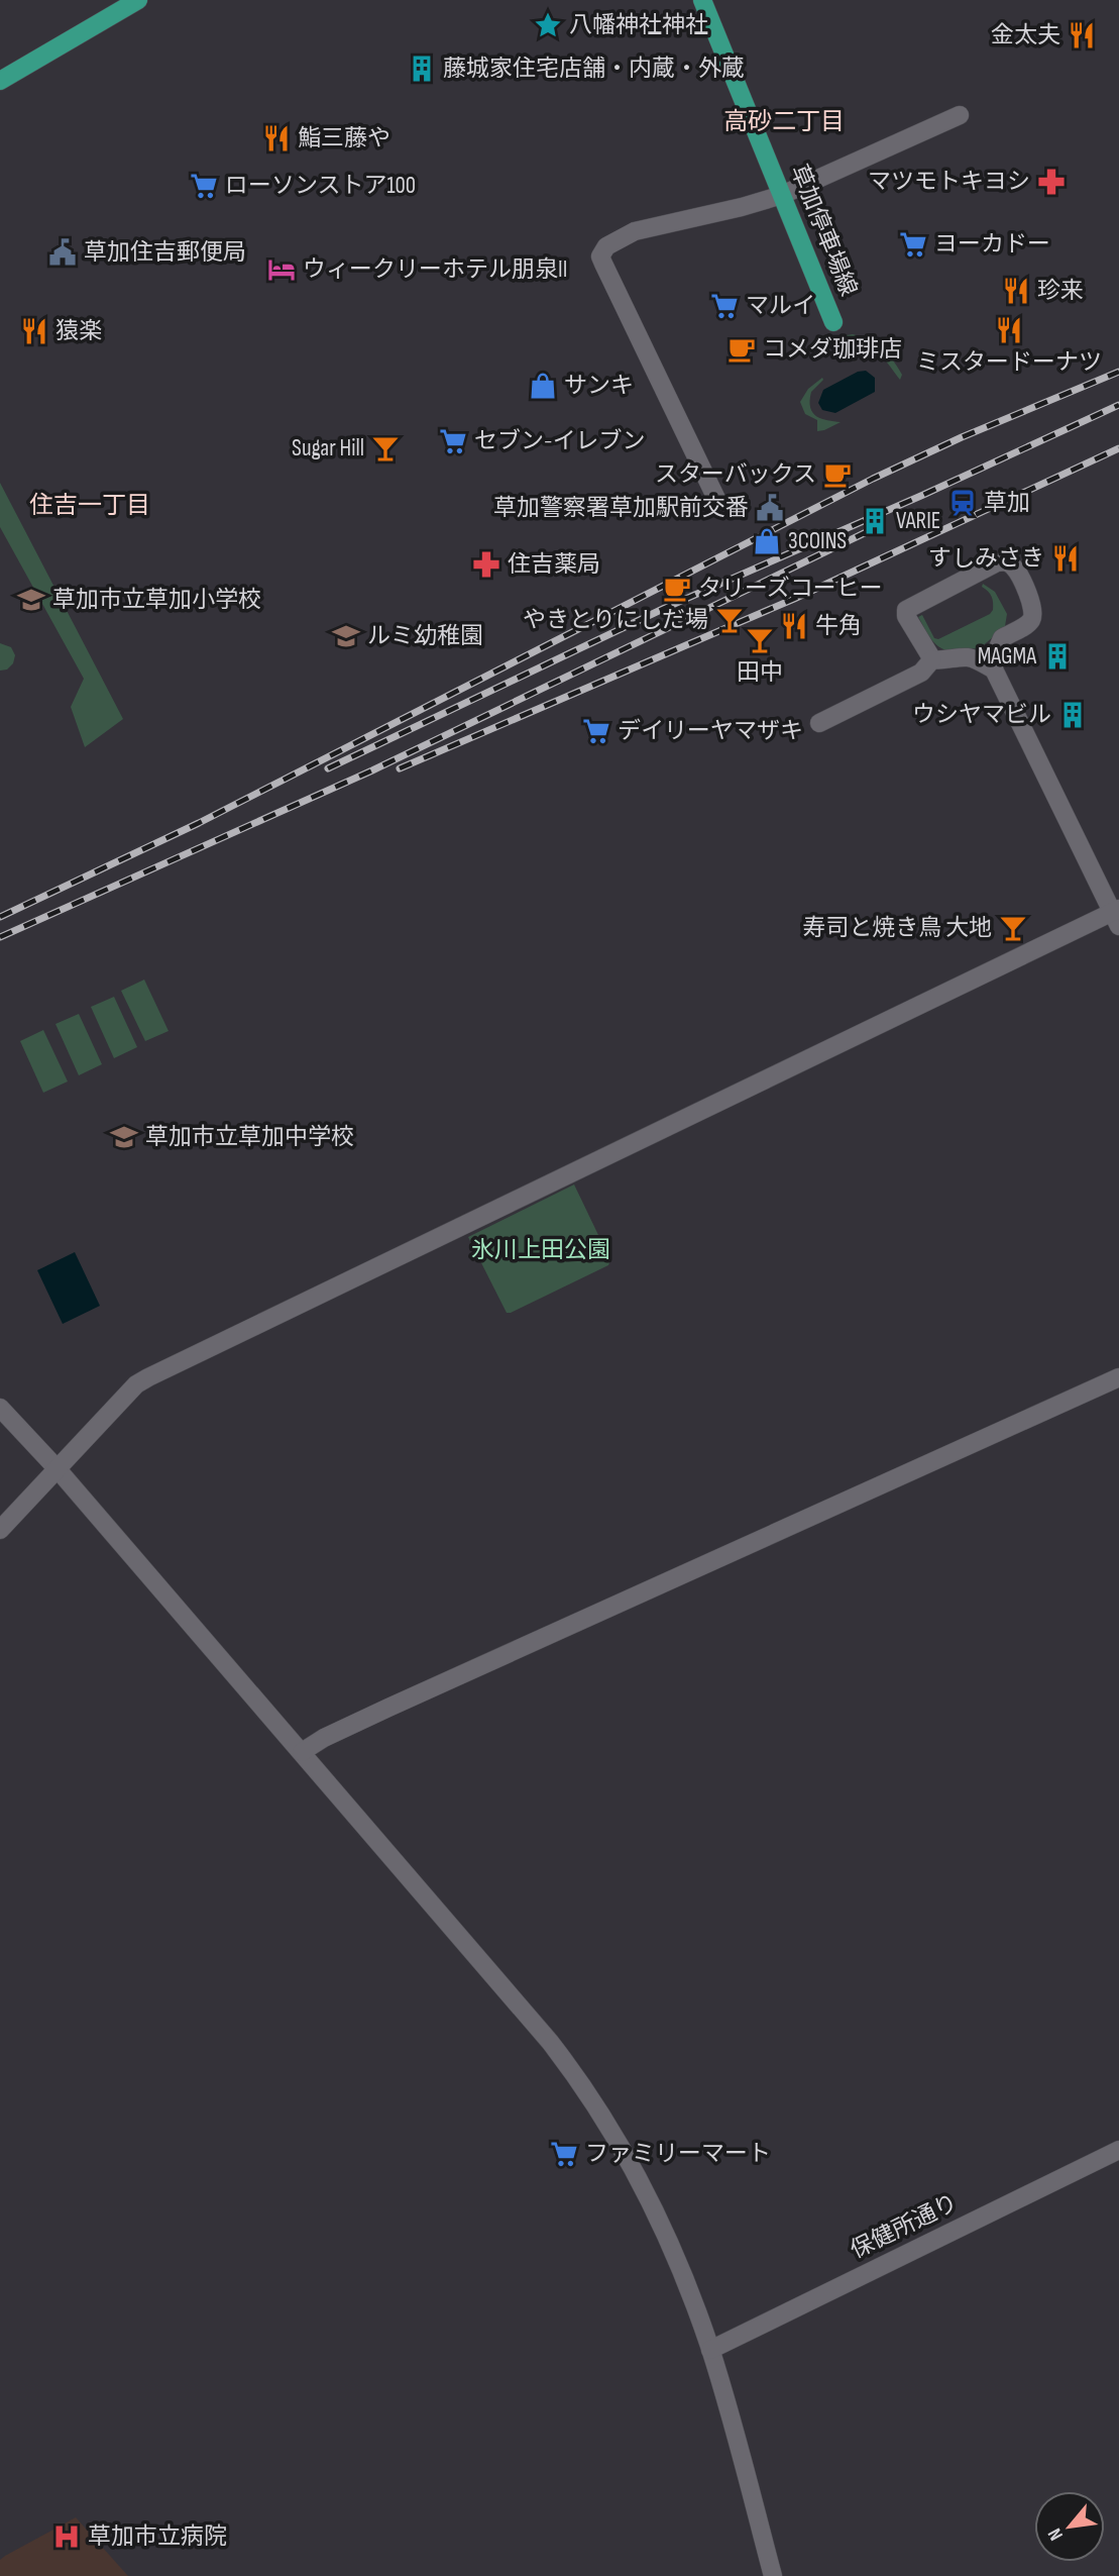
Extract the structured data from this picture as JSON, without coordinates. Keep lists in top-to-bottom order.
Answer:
{
  "streets": {
    "main road": ["草加停車場線"],
    "street": ["保健所通り"]
  },
  "districts": ["高砂二丁目", "住吉一丁目"],
  "parks": ["氷川上田公園"],
  "places": {
    "place": ["八幡神社神社"],
    "restaurant": [
      "金太夫",
      "鮨三藤や",
      "珍来",
      "ミスタードーナツ",
      "猿楽",
      "すしみさき",
      "牛角"
    ],
    "building": [
      "藤城家住宅店舗・内蔵・外蔵",
      "VARIE",
      "MAGMA",
      "ウシヤマビル"
    ],
    "pharmacy": ["マツモトキヨシ", "住吉薬局"],
    "supermarket": [
      "ローソンストア100",
      "ヨーカドー",
      "マルイ",
      "セブン-イレブン",
      "デイリーヤマザキ",
      "ファミリーマート"
    ],
    "public building": ["草加住吉郵便局", "草加警察署草加駅前交番"],
    "hotel": ["ウィークリーホテル朋泉II"],
    "cafe": ["コメダ珈琲店", "スターバックス", "タリーズコーヒー"],
    "shop": ["サンキ", "3COINS"],
    "bar": [
      "Sugar Hill",
      "やきとりにしだ場",
      "田中",
      "寿司と焼き鳥 大地"
    ],
    "station": ["草加"],
    "school or university": ["草加市立草加小学校", "ルミ幼稚園", "草加市立草加中学校"],
    "hospital": ["草加市立病院"]
  },
  "north": "bottom left"
}
